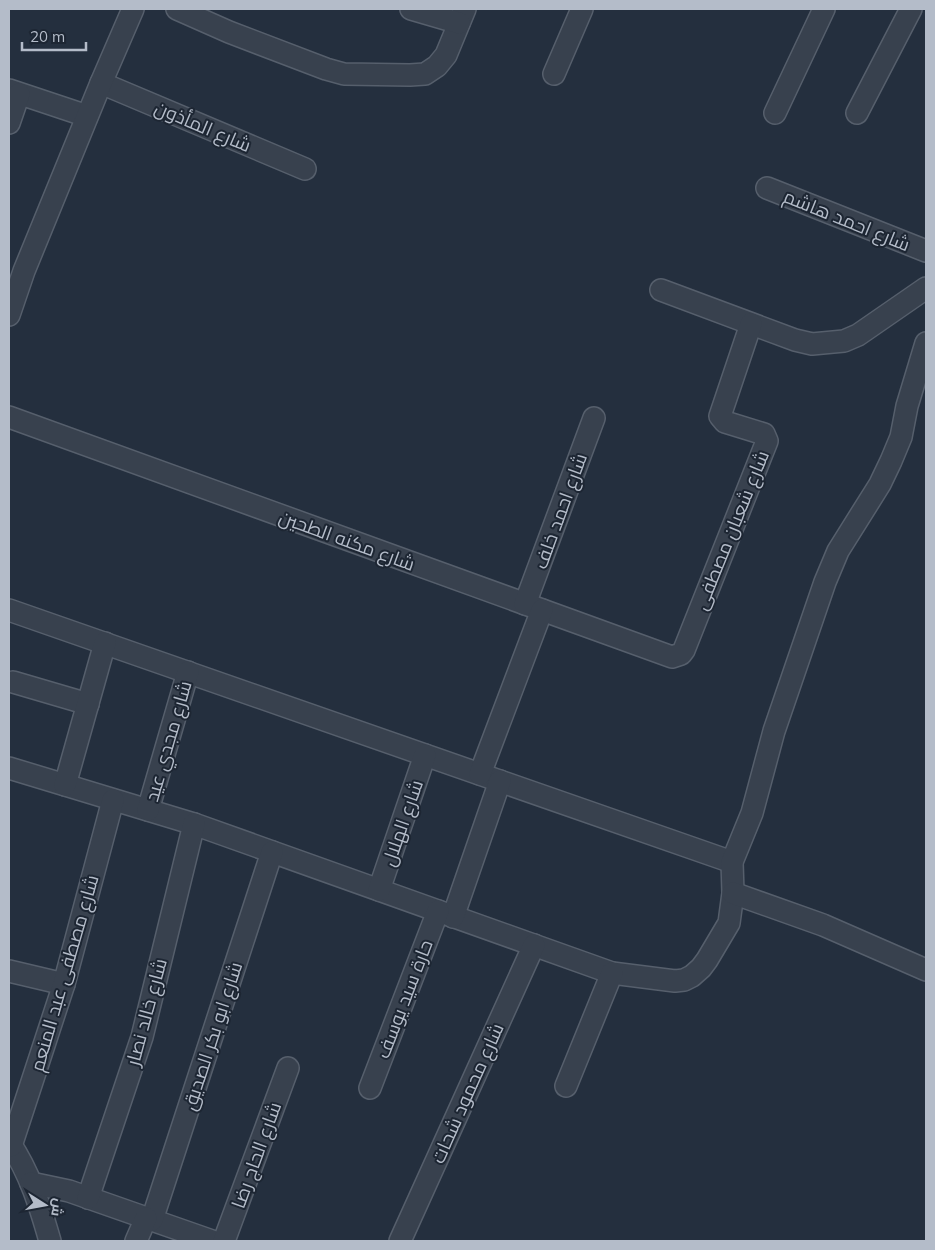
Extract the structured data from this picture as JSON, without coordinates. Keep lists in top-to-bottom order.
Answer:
{
  "streets": {
    "street": [
      "شارع المأذون",
      "شارع احمد هاشم",
      "شارع احمد خلف",
      "شارع شعبان مصطفى",
      "شارع مكنه الطحين",
      "شارع مجدي عيد",
      "شارع الهلال",
      "شارع مصطفى عبد المنعم",
      "حارة سيد يوسف",
      "شارع خالد نصار",
      "شارع ابو بكر الصديق",
      "شارع محمود شحات",
      "شارع الحاج رضا"
    ]
  },
  "crossings": [
    ["شارع احمد خلف", "شارع مكنه الطحين"],
    ["شارع احمد خلف", "حارة سيد يوسف"],
    ["شارع شعبان مصطفى", "شارع مكنه الطحين"]
  ],
  "scale_bar": "20 m",
  "north": "right"
}
